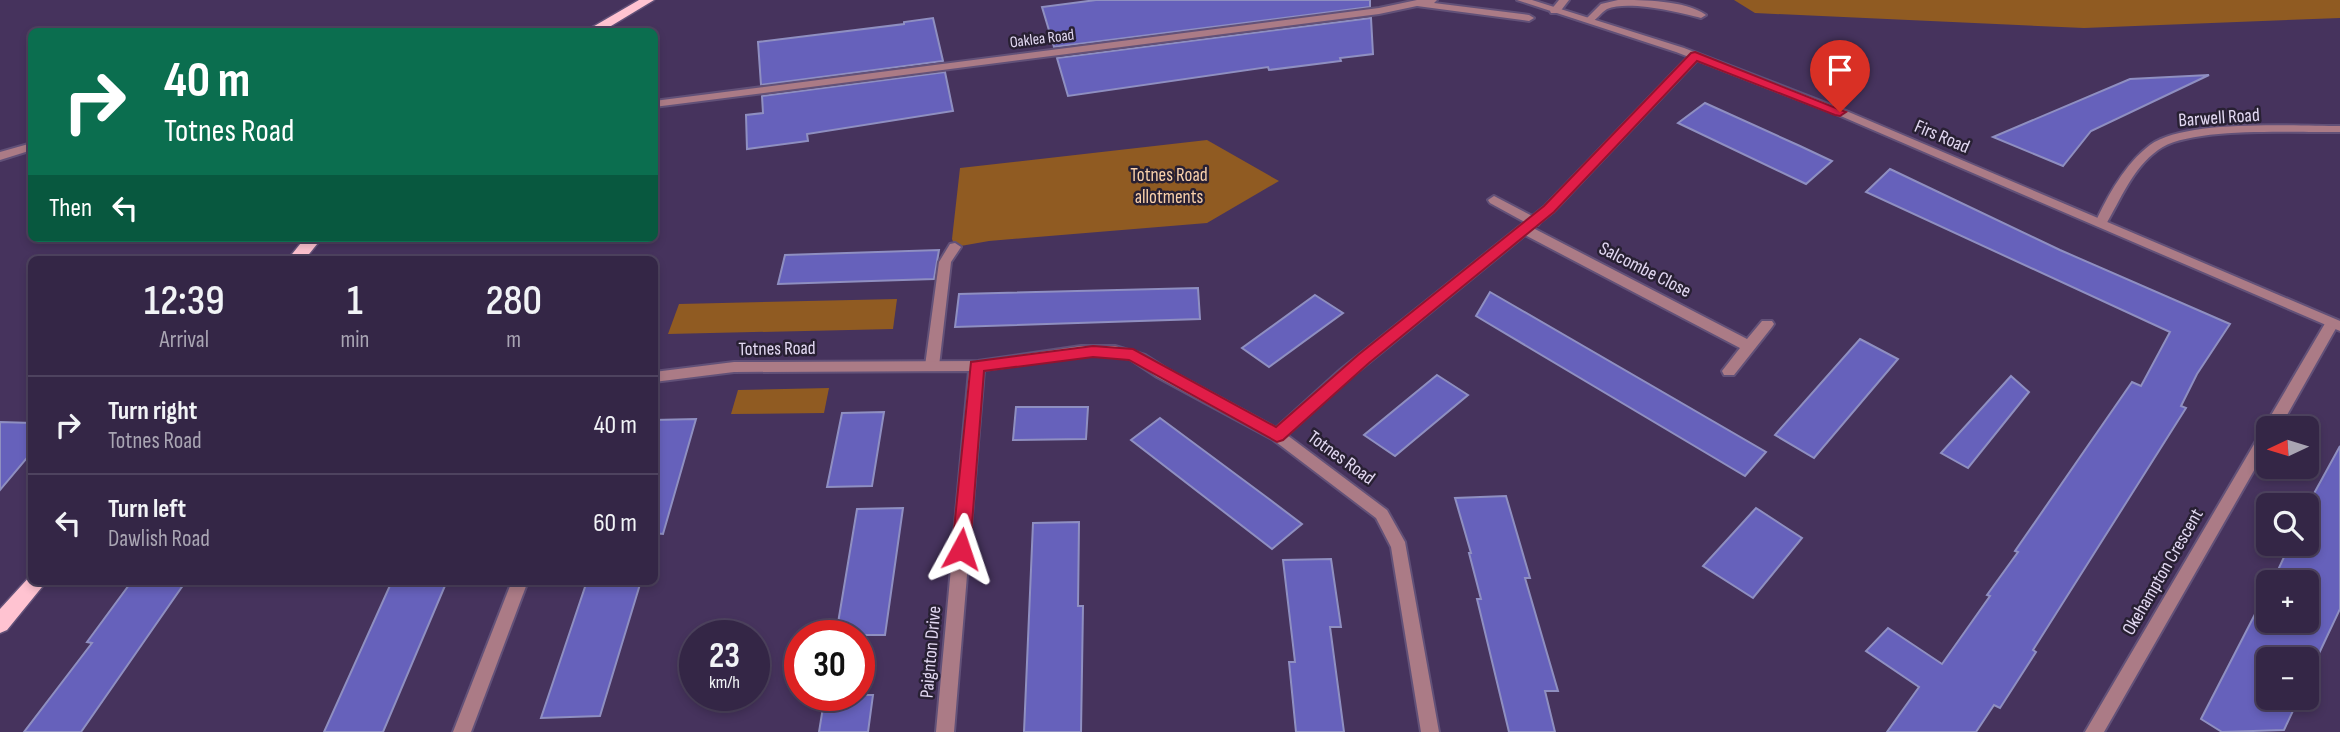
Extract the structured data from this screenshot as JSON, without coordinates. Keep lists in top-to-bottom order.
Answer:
{
  "streets": {
    "street": [
      "Oaklea Road",
      "Barwell Road",
      "Firs Road",
      "Salcombe Close",
      "Totnes Road",
      "Okehampton Crescent",
      "Paignton Drive"
    ]
  },
  "crossings": [
    ["Barwell Road", "Firs Road"],
    ["Totnes Road", "Paignton Drive"]
  ],
  "parks": ["Totnes Road allotments"],
  "north": "left",
  "page": {
    "turn": ["40 m", "Totnes Road"],
    "then": "Then",
    "eta": [
      "12:39",
      "Arrival",
      "1",
      "min",
      "280",
      "m"
    ],
    "list": [
      {
        "name": "Turn right",
        "note": "Totnes Road",
        "value": "40 m"
      },
      {
        "name": "Turn left",
        "note": "Dawlish Road",
        "value": "60 m"
      }
    ],
    "map_buttons": ["+", "−"],
    "speed": "23 km/h",
    "limit": "30"
  }
}
